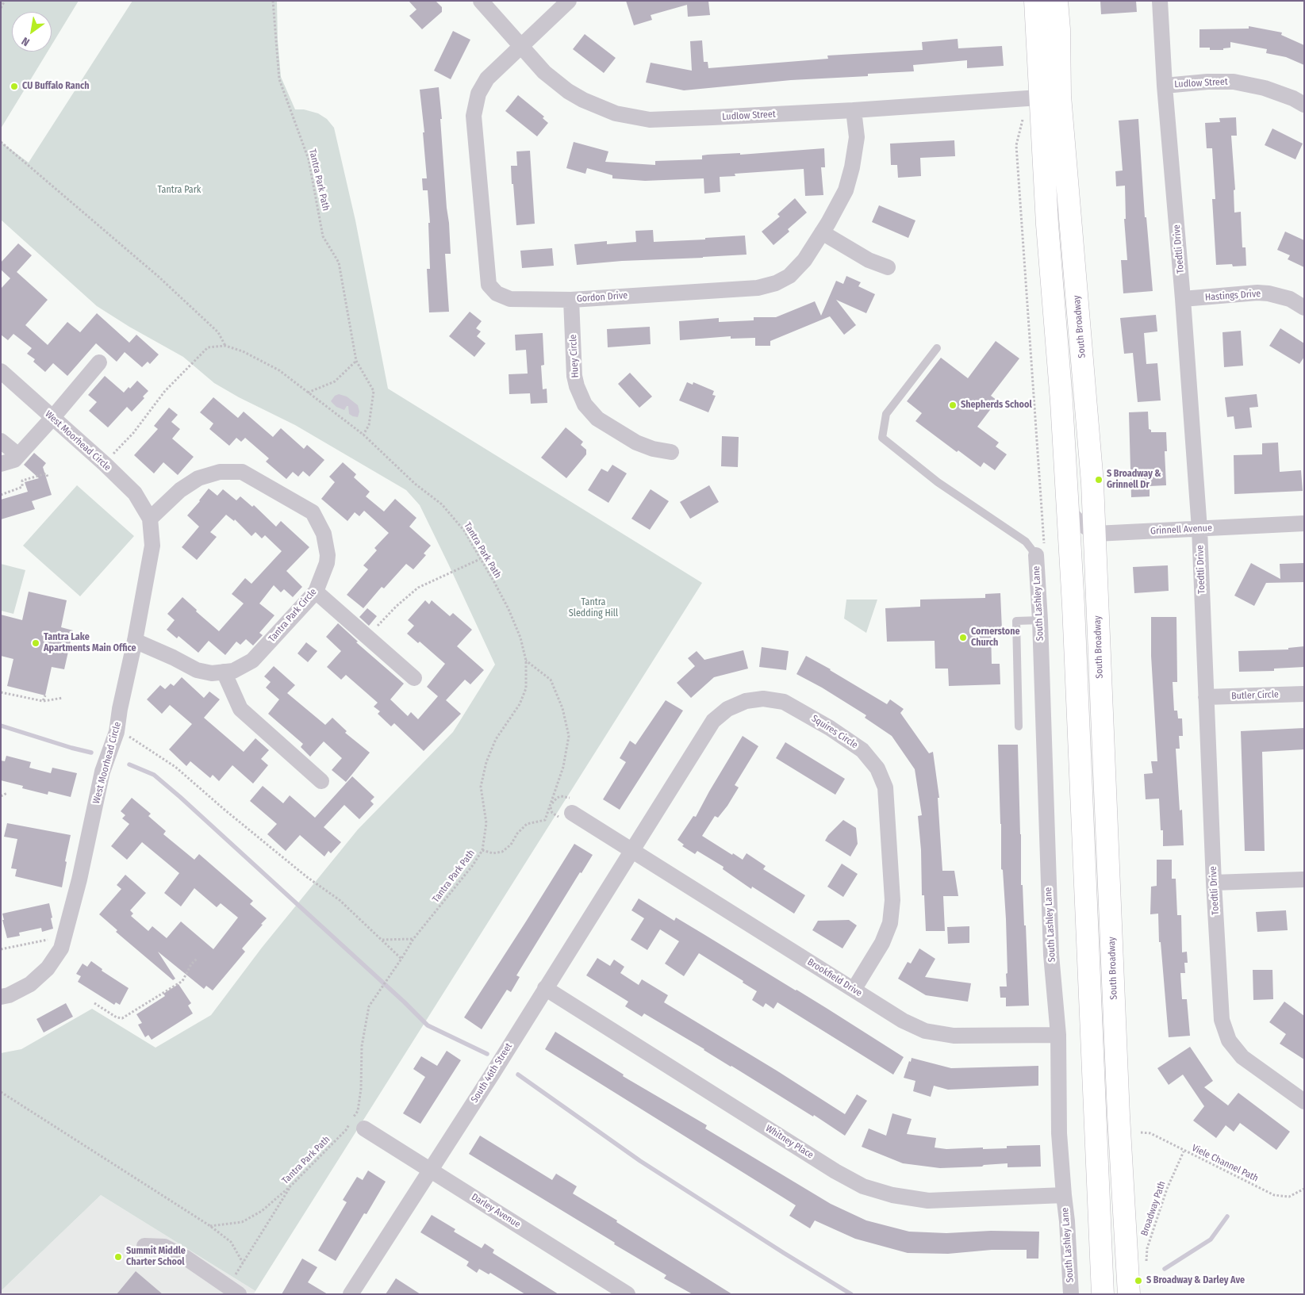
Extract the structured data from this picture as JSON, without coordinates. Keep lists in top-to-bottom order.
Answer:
{
  "streets": {
    "highway": ["South Broadway"],
    "street": [
      "Ludlow Street",
      "Toedtli Drive",
      "Hastings Drive",
      "Gordon Drive",
      "Huey Circle",
      "West Moorhead Circle",
      "Grinnell Avenue",
      "South Lashley Lane",
      "Tantra Park Circle",
      "Butler Circle",
      "Squires Circle",
      "Brookfield Drive",
      "South 46th Street",
      "Whitney Place",
      "Darley Avenue"
    ],
    "path": ["Tantra Park Path", "Viele Channel Path", "Broadway Path"]
  },
  "crossings": [
    ["Ludlow Street", "Toedtli Drive"],
    ["Ludlow Street", "Gordon Drive"],
    ["Ludlow Street", "South Broadway"],
    ["Tantra Park Path", "West Moorhead Circle"],
    ["Tantra Park Path", "Brookfield Drive"],
    ["Tantra Park Path", "Darley Avenue"],
    ["Toedtli Drive", "Hastings Drive"],
    ["Toedtli Drive", "Grinnell Avenue"],
    ["Toedtli Drive", "Butler Circle"],
    ["Gordon Drive", "Huey Circle"],
    ["South Broadway", "Grinnell Avenue"],
    ["West Moorhead Circle", "Tantra Park Circle"],
    ["South Lashley Lane", "Brookfield Drive"],
    ["South Lashley Lane", "Whitney Place"],
    ["Squires Circle", "Brookfield Drive"],
    ["Squires Circle", "South 46th Street"],
    ["Brookfield Drive", "South 46th Street"],
    ["South 46th Street", "Whitney Place"],
    ["South 46th Street", "Darley Avenue"],
    ["Viele Channel Path", "Broadway Path"]
  ],
  "parks": ["Tantra Park", "Tantra Sledding Hill"],
  "places": [
    "CU Buffalo Ranch",
    "Shepherds School",
    "S Broadway & Grinnell Dr",
    "Cornerstone Church",
    "Tantra Lake Apartments Main Office",
    "Summit Middle Charter School",
    "S Broadway & Darley Ave"
  ],
  "north": "bottom left"
}
